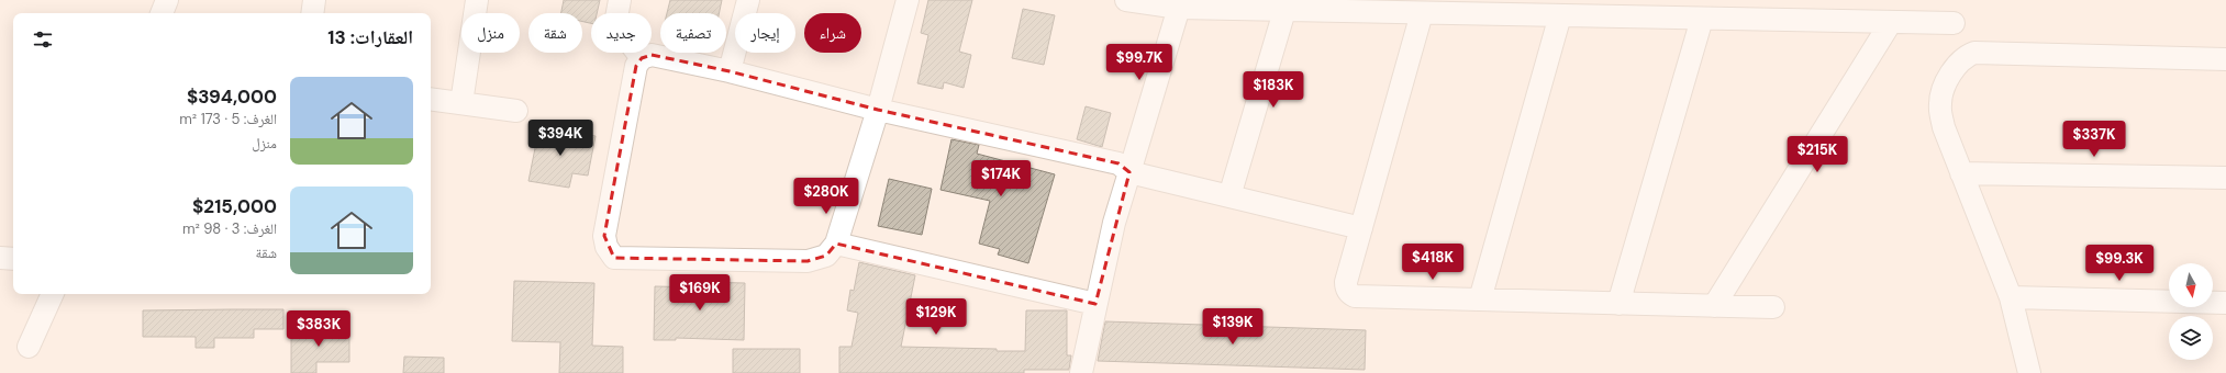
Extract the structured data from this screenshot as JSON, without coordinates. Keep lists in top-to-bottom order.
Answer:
{
  "north": "bottom",
  "page": {
    "chip": [
      "شراء",
      "إيجار",
      "تصفية",
      "جديد",
      "شقة",
      "منزل"
    ],
    "heading": "العقارات: 13",
    "price": [
      "$99.7K",
      "$183K",
      "$394K",
      "$337K",
      "$215K",
      "$174K",
      "$280K",
      "$418K",
      "$99.3K",
      "$169K",
      "$129K",
      "$139K",
      "$383K"
    ],
    "list": [
      {
        "name": "$394,000",
        "note": "الغرف: 5 · 173 m² · منزل"
      },
      {
        "name": "$215,000",
        "note": "الغرف: 3 · 98 m² · شقة"
      }
    ]
  }
}
